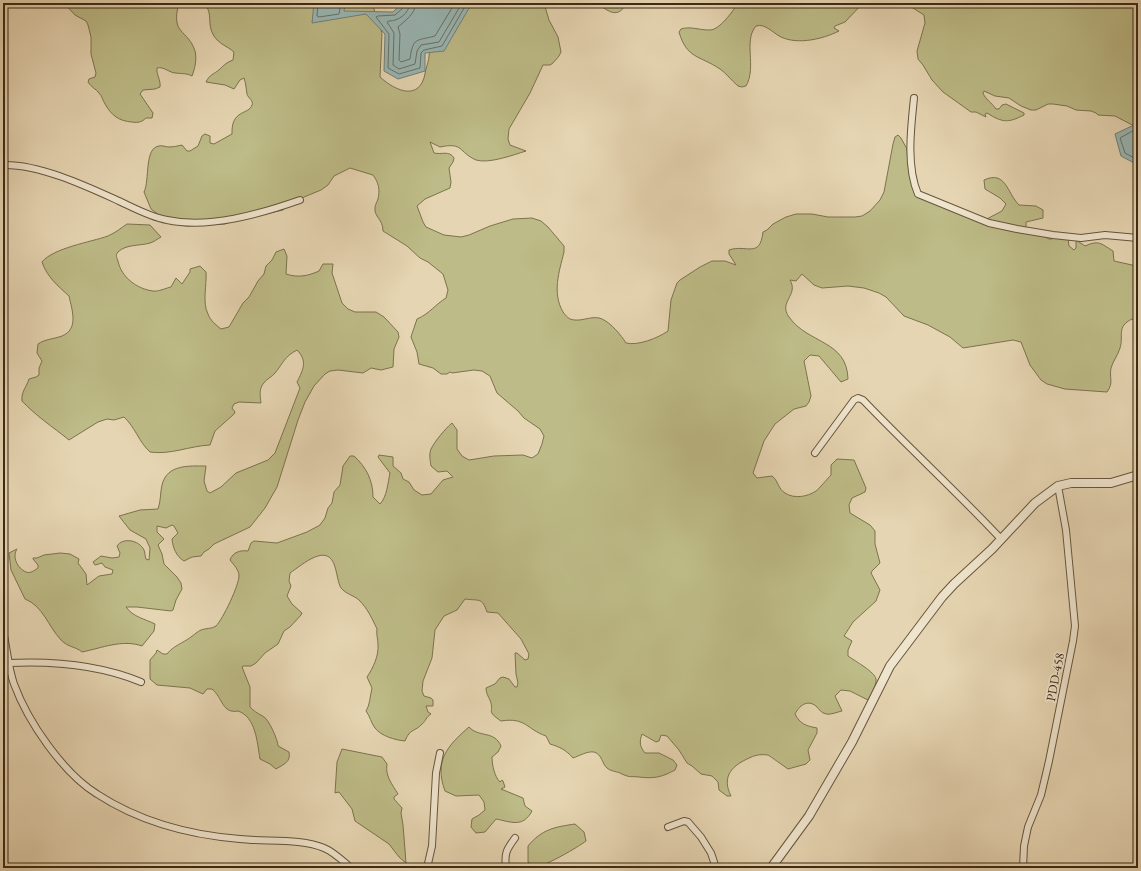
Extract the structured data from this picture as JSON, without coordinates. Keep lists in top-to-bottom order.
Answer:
{
  "streets": {
    "street": ["PDD-458"]
  }
}
